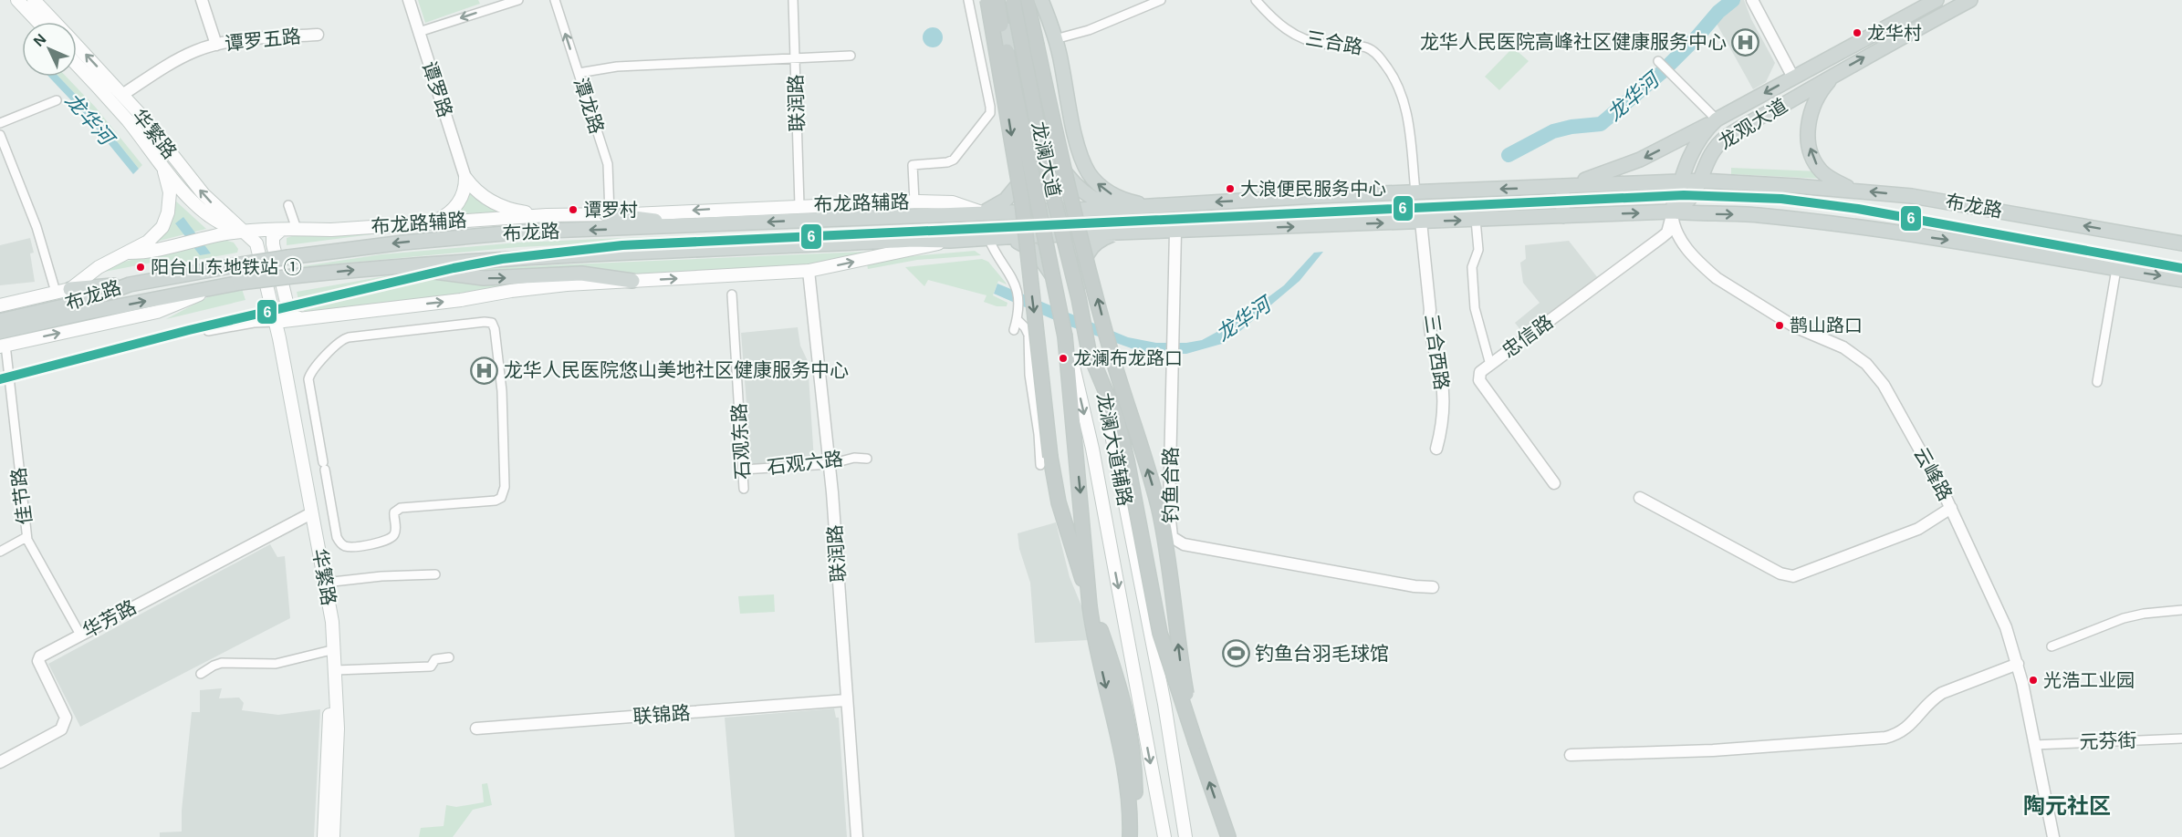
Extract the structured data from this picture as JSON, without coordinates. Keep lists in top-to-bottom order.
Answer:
{
  "streets": {
    "highway": ["龙澜大道"],
    "main road": [
      "龙观大道",
      "华繁路",
      "布龙路辅路",
      "布龙路",
      "龙澜大道辅路"
    ],
    "street": [
      "谭罗五路",
      "三合路",
      "谭罗路",
      "联润路",
      "潭龙路",
      "忠信路",
      "三合西路",
      "石观东路",
      "石观六路",
      "云峰路",
      "钓鱼合路",
      "佳节路",
      "华芳路",
      "联锦路",
      "元芬街"
    ]
  },
  "crossings": [
    ["谭罗五路", "华繁路"],
    ["三合路", "布龙路"],
    ["联润路", "布龙路辅路"],
    ["联润路", "石观六路"],
    ["联润路", "联锦路"],
    ["潭龙路", "布龙路辅路"],
    ["龙观大道", "布龙路"],
    ["龙观大道", "忠信路"],
    ["龙观大道", "云峰路"],
    ["华繁路", "布龙路辅路"],
    ["华繁路", "华芳路"],
    ["龙澜大道", "龙澜大道辅路"],
    ["布龙路辅路", "布龙路"],
    ["布龙路", "忠信路"],
    ["布龙路", "三合西路"],
    ["布龙路", "龙澜大道辅路"],
    ["布龙路", "云峰路"],
    ["布龙路", "钓鱼合路"],
    ["布龙路", "佳节路"],
    ["忠信路", "云峰路"],
    ["石观东路", "石观六路"],
    ["云峰路", "元芬街"],
    ["佳节路", "华芳路"]
  ],
  "districts": ["陶元社区"],
  "water": ["龙华河"],
  "places": {
    "other": [
      "龙华村",
      "大浪便民服务中心",
      "谭罗村",
      "阳台山东地铁站 ①",
      "鹊山路口",
      "龙澜布龙路口",
      "光浩工业园"
    ],
    "hospital": ["龙华人民医院高峰社区健康服务中心", "龙华人民医院悠山美地社区健康服务中心"],
    "sports": ["钓鱼台羽毛球馆"]
  },
  "lines": ["transit line 6"],
  "north": "top left"
}
